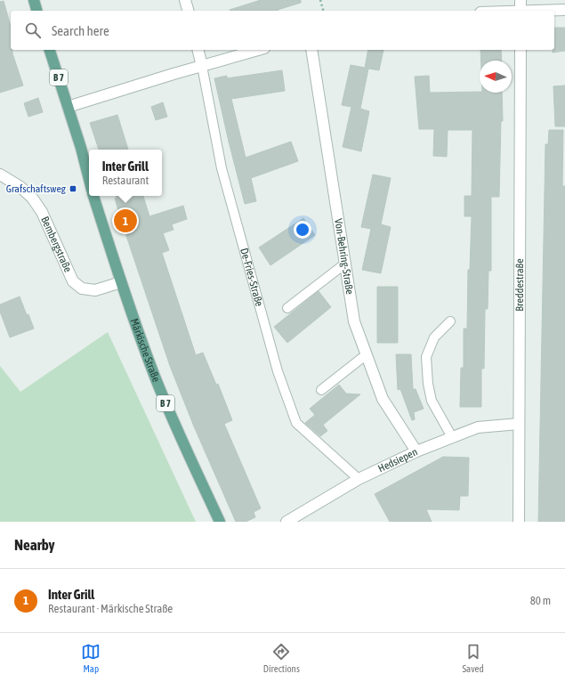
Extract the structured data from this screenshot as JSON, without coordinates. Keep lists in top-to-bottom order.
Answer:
{
  "streets": {
    "main road": ["B 7", "Märkische Straße"],
    "street": [
      "Bembergstraße",
      "Von-Behring-Straße",
      "De-Fries-Straße",
      "Breddestraße",
      "Hedsiepen"
    ]
  },
  "crossings": [
    ["Bembergstraße", "Märkische Straße"],
    ["Von-Behring-Straße", "Hedsiepen"],
    ["De-Fries-Straße", "Hedsiepen"],
    ["Breddestraße", "Hedsiepen"]
  ],
  "places": {
    "transit": ["Grafschaftsweg"]
  },
  "north": "left",
  "page": {
    "search": "Search here",
    "popup": ["Inter Grill", "Restaurant"],
    "pins": "1",
    "heading": "Nearby",
    "list": [
      {
        "mark": "1",
        "name": "Inter Grill",
        "note": "Restaurant · Märkische Straße",
        "value": "80 m"
      }
    ],
    "nav": ["Map", "Directions", "Saved"]
  }
}
